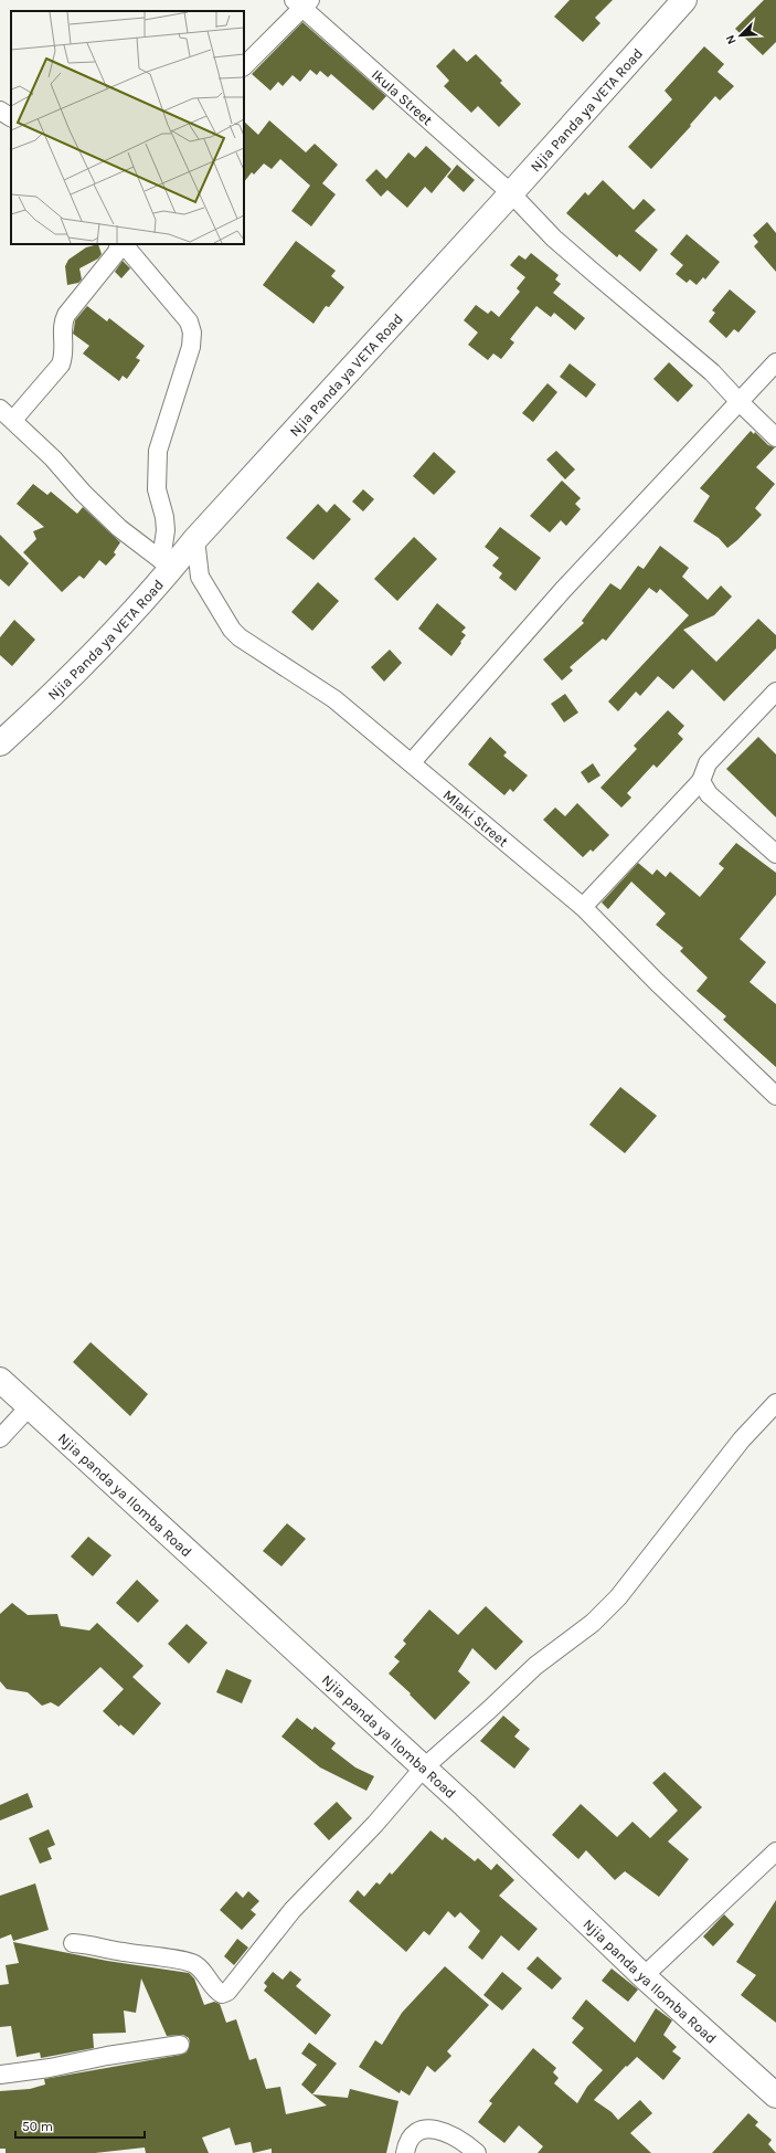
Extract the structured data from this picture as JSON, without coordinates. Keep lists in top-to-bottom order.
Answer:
{
  "streets": {
    "street": [
      "Ikula Street",
      "Njia Panda ya VETA Road",
      "Mlaki Street",
      "Njia panda ya Ilomba Road"
    ]
  },
  "crossings": [
    ["Ikula Street", "Njia Panda ya VETA Road"],
    ["Njia Panda ya VETA Road", "Mlaki Street"]
  ],
  "scale_bar": "50 m",
  "north": "bottom left"
}
